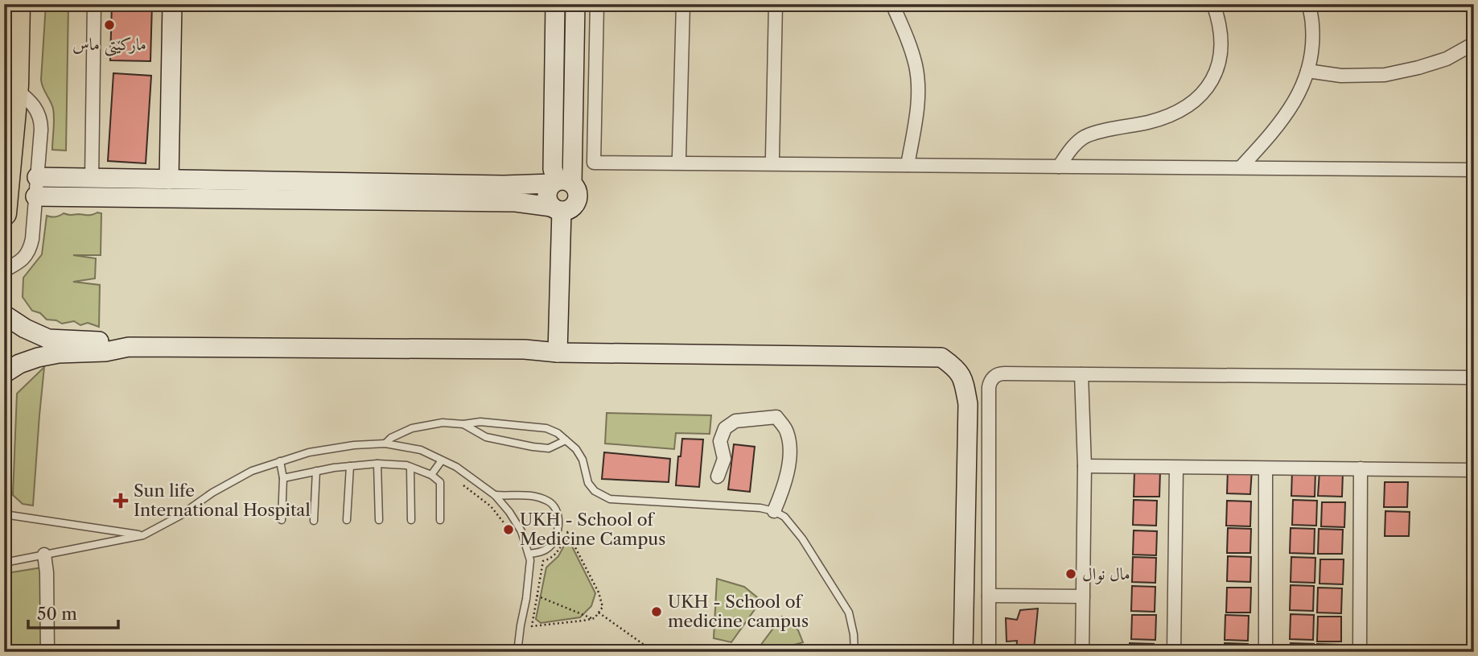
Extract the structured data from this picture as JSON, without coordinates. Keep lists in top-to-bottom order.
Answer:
{
  "places": {
    "other": [
      "مارکێتی ماس",
      "UKH - School of Medicine Campus",
      "مال نوال",
      "UKH - School of medicine campus"
    ],
    "health": ["Sun life International Hospital"]
  },
  "scale_bar": "50 m"
}
